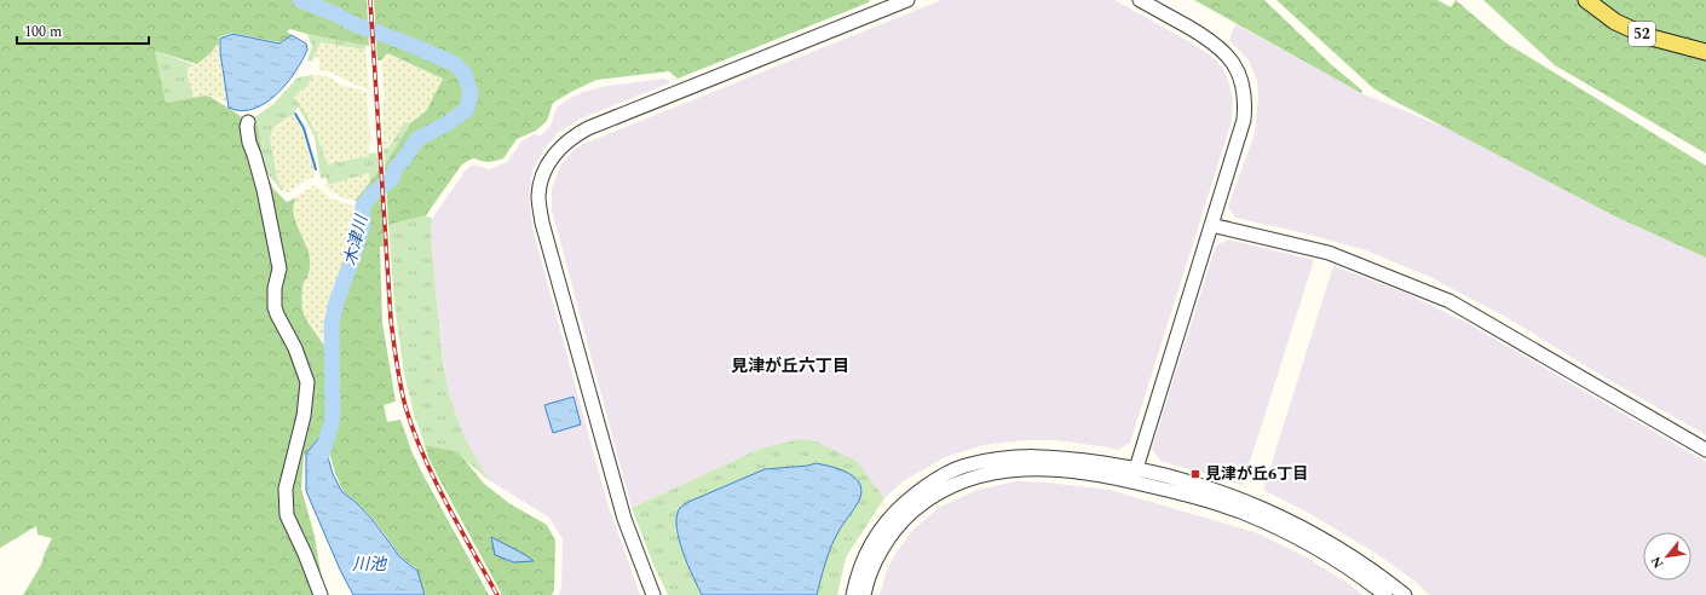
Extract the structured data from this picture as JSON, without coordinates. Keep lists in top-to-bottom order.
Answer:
{
  "streets": {
    "main road": ["52"]
  },
  "districts": ["見津が丘六丁目"],
  "water": ["木津川", "川池"],
  "places": {
    "transit": ["見津が丘6丁目"]
  },
  "scale_bar": "100 m",
  "north": "bottom left"
}
